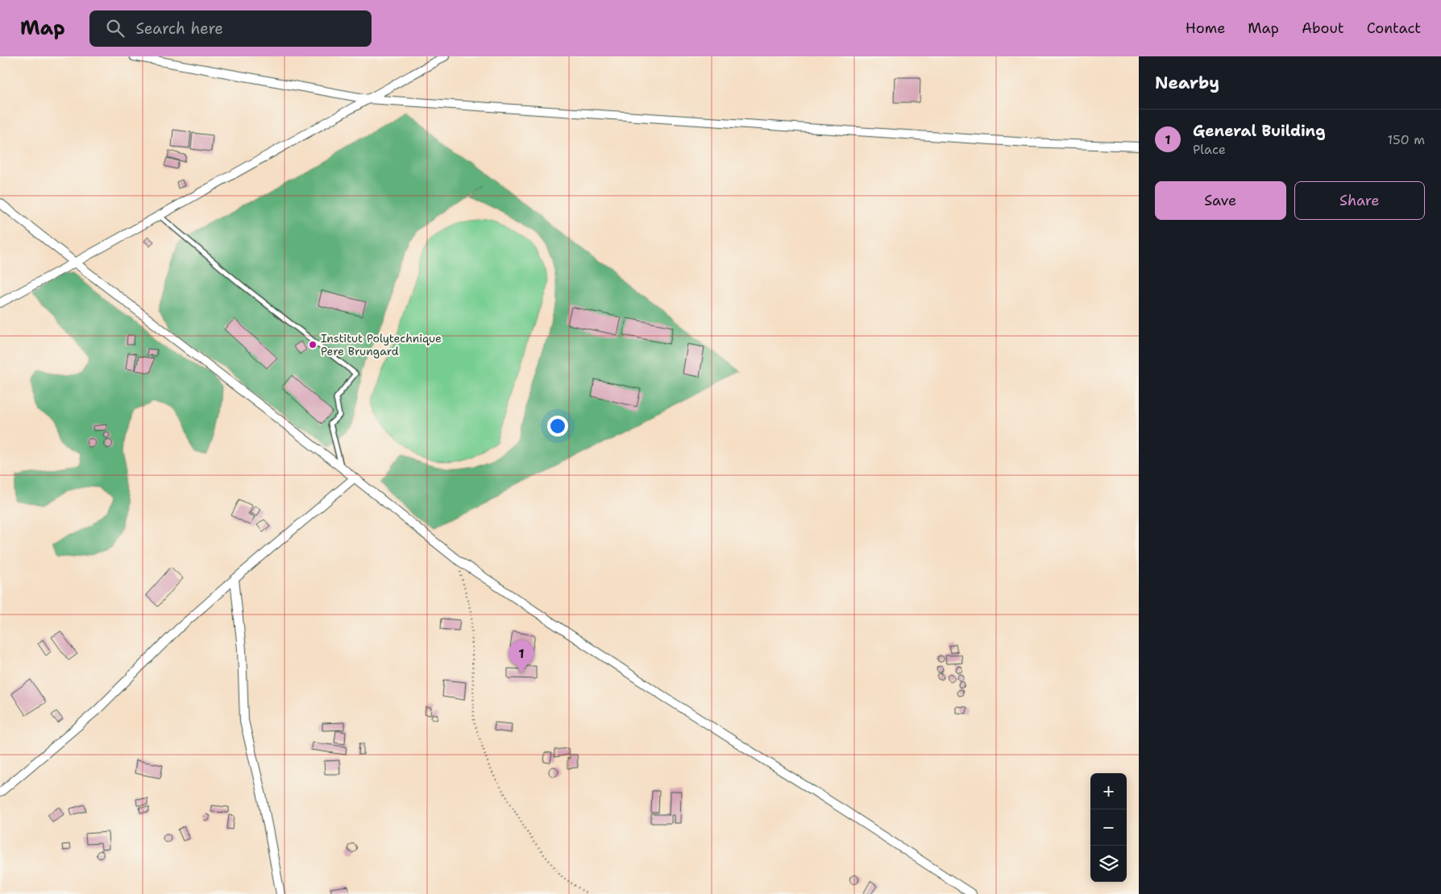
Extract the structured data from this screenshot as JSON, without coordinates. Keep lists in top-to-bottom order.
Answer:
{
  "places": ["Institut Polytechnique Pere Brungard"],
  "page": {
    "header": "Map",
    "search": "Search here",
    "nav": [
      "Home",
      "Map",
      "About",
      "Contact"
    ],
    "heading": "Nearby",
    "list": [
      {
        "mark": "1",
        "name": "General Building",
        "note": "Place",
        "value": "150 m"
      }
    ],
    "buttons": ["Save", "Share"],
    "pins": "1",
    "map_buttons": ["+", "−"]
  }
}
